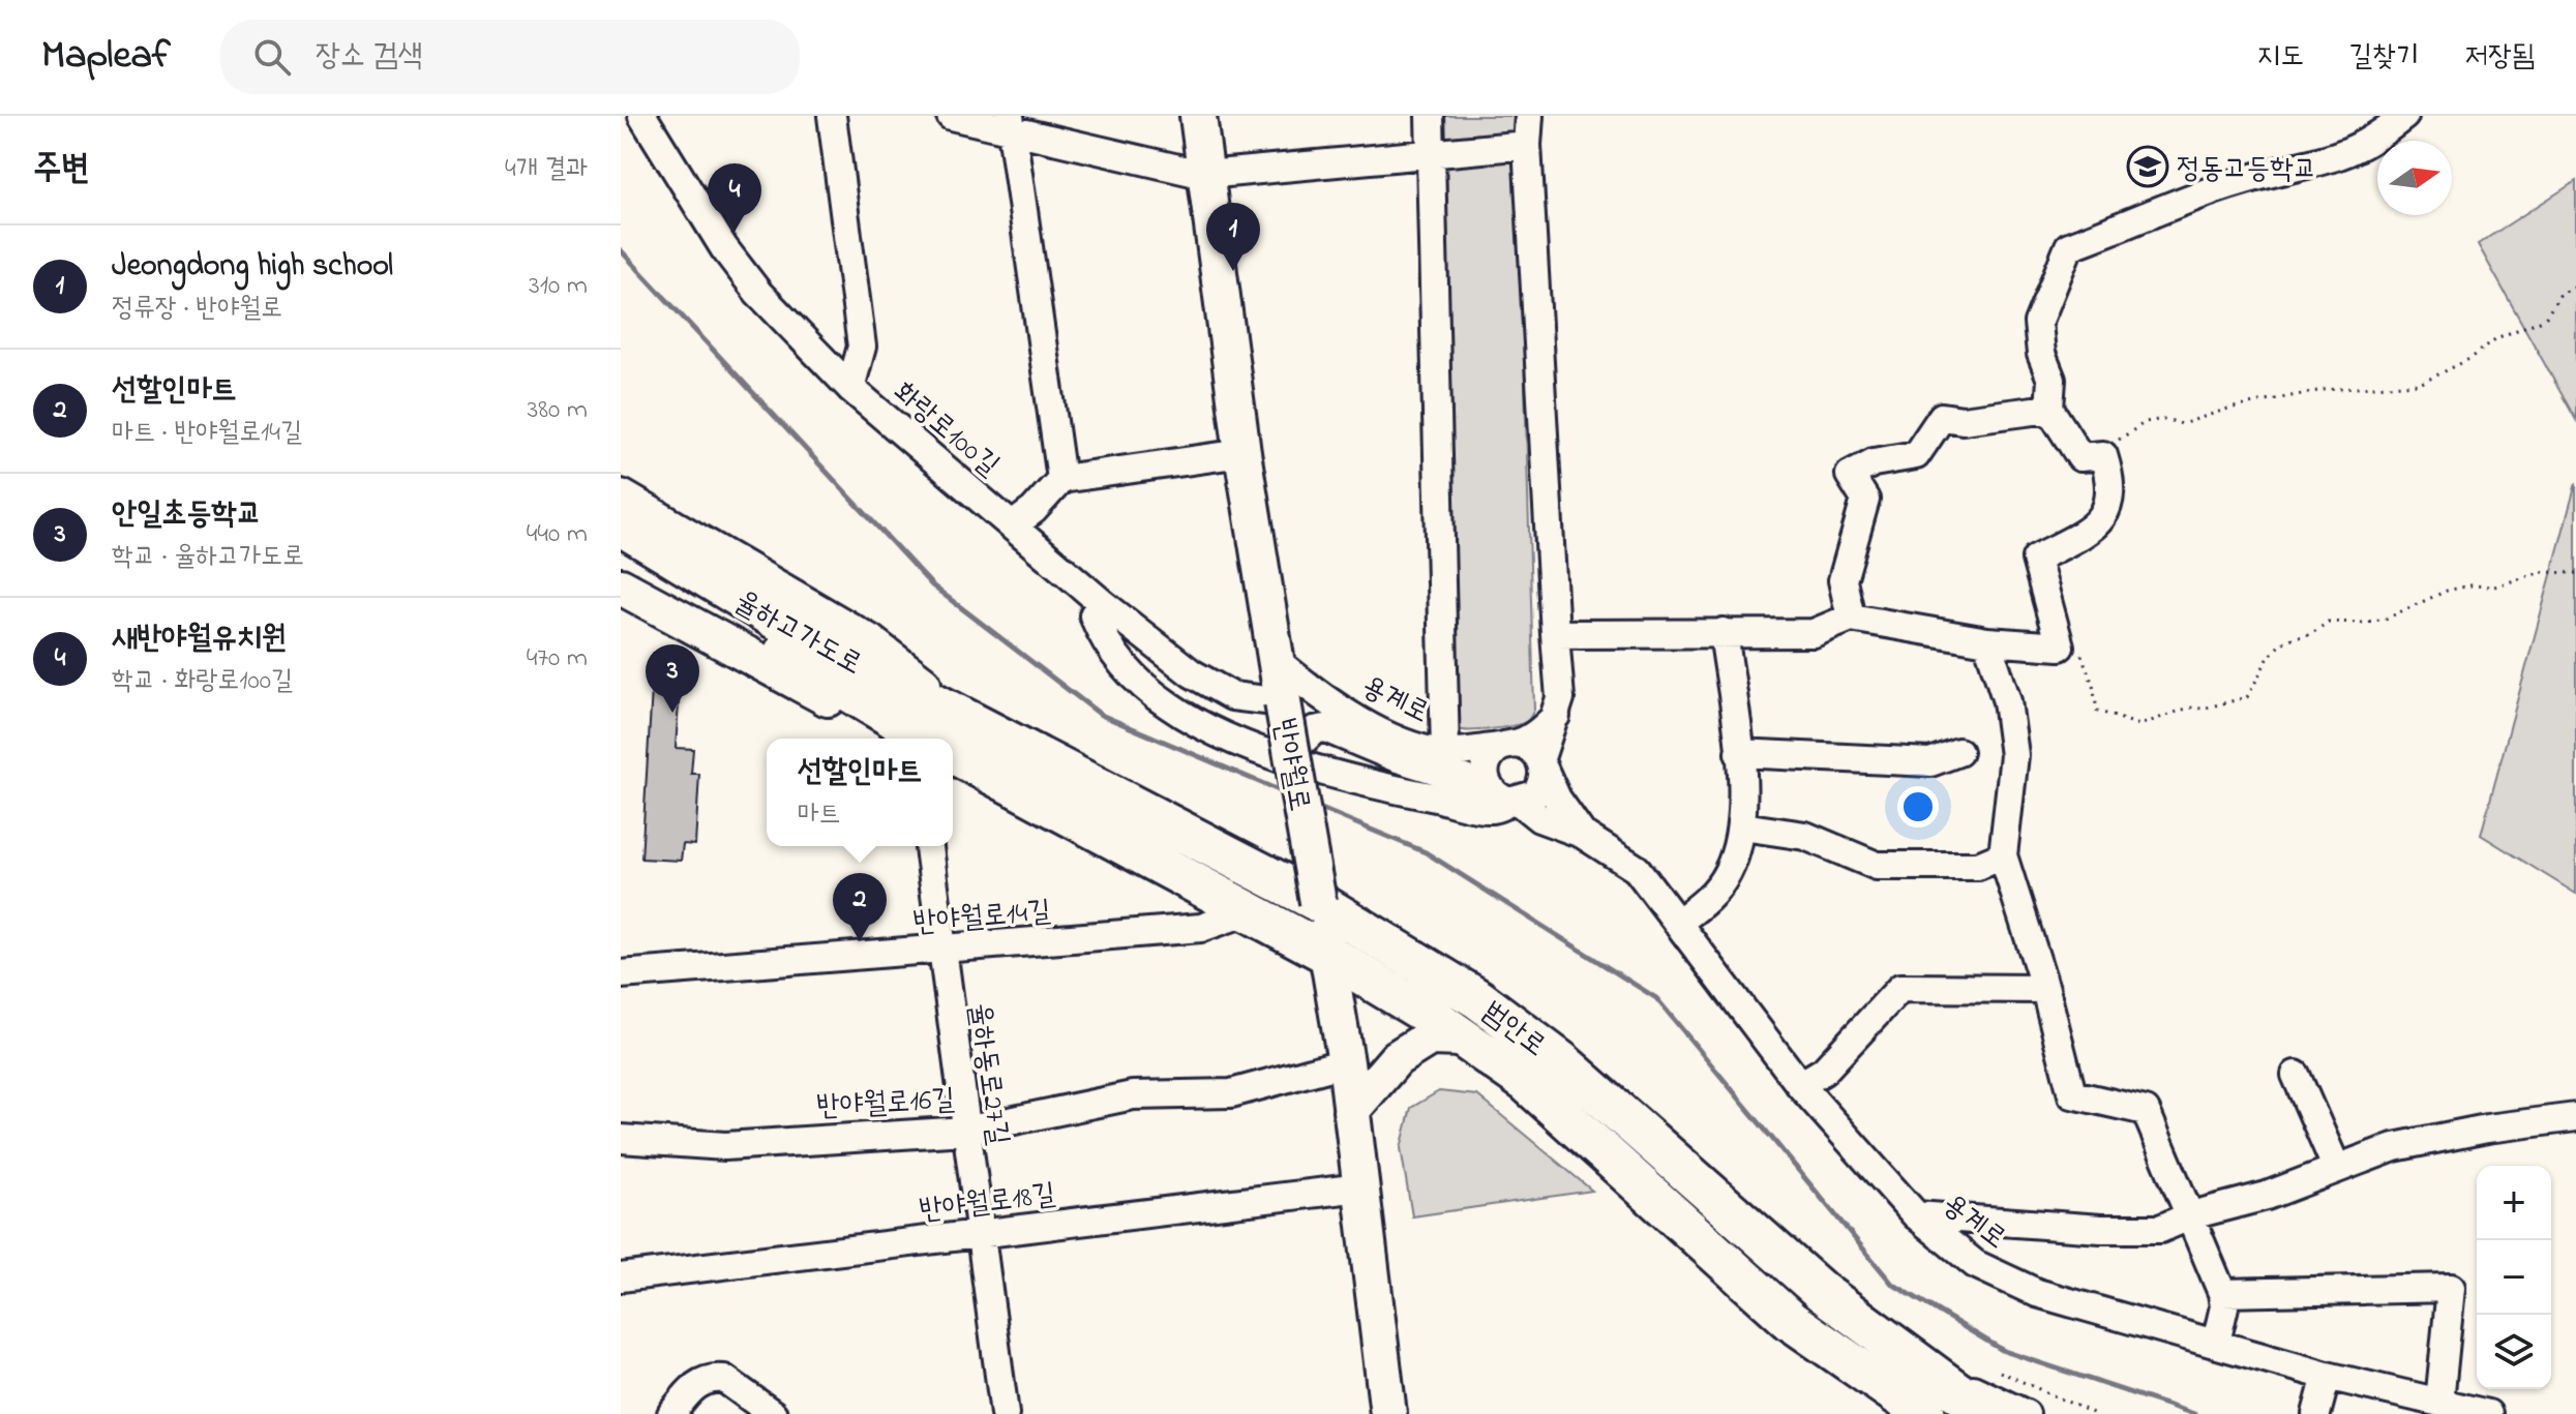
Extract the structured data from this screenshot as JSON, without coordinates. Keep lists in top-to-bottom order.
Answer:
{
  "streets": {
    "highway": ["율하고가도로", "범안로"],
    "main road": ["반야월로"],
    "street": [
      "화랑로100길",
      "용계로",
      "반야월로14길",
      "율하동로27길",
      "반야월로16길",
      "반야월로18길"
    ]
  },
  "crossings": [
    ["화랑로100길", "반야월로"],
    ["용계로", "반야월로"],
    ["반야월로", "범안로"],
    ["반야월로", "반야월로16길"],
    ["반야월로", "반야월로18길"],
    ["반야월로14길", "범안로"],
    ["반야월로14길", "율하동로27길"],
    ["율하동로27길", "반야월로16길"],
    ["율하동로27길", "반야월로18길"]
  ],
  "places": {
    "school or university": ["정동고등학교"]
  },
  "north": "right",
  "page": {
    "header": "Mapleaf",
    "search": "장소 검색",
    "nav": ["지도", "길찾기", "저장됨"],
    "heading": ["주변", "4개 결과"],
    "pins": [
      "4",
      "1",
      "3",
      "2"
    ],
    "list": [
      {
        "mark": "1",
        "name": "Jeongdong high school",
        "note": "정류장 · 반야월로",
        "value": "310 m"
      },
      {
        "mark": "2",
        "name": "선할인마트",
        "note": "마트 · 반야월로14길",
        "value": "380 m"
      },
      {
        "mark": "3",
        "name": "안일초등학교",
        "note": "학교 · 율하고가도로",
        "value": "440 m"
      },
      {
        "mark": "4",
        "name": "새반야월유치원",
        "note": "학교 · 화랑로100길",
        "value": "470 m"
      }
    ],
    "popup": ["선할인마트", "마트"],
    "map_buttons": ["+", "−"]
  }
}
